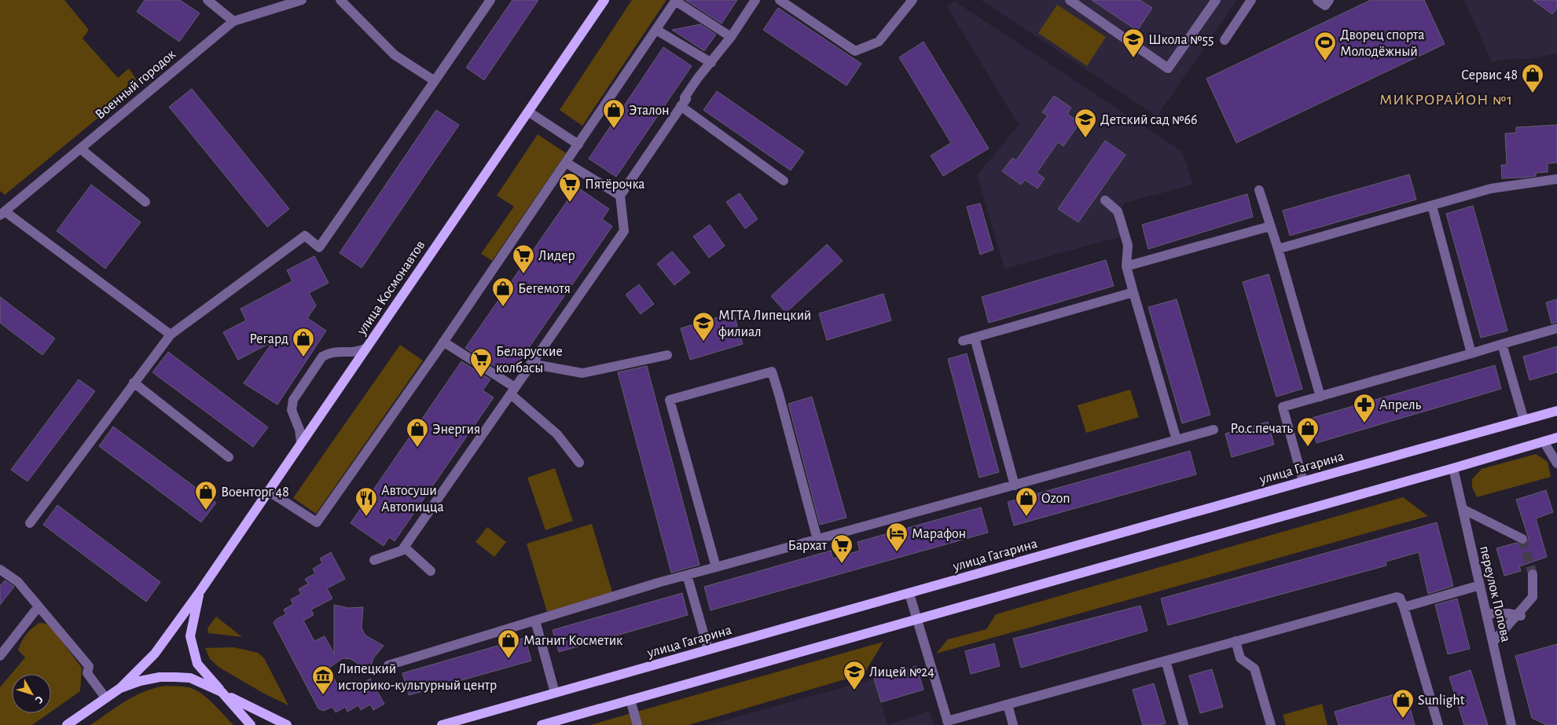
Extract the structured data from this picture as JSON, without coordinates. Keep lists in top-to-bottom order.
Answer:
{
  "streets": {
    "main road": ["улица Космонавтов", "улица Гагарина"],
    "street": ["Военный городок", "переулок Попова"]
  },
  "districts": ["МИКРОРАЙОН №1"],
  "places": {
    "school or university": [
      "Школа №55",
      "Детский сад №66",
      "МГТА Липецкий филиал",
      "Лицей №24"
    ],
    "sports": ["Дворец спорта Молодёжный"],
    "shop": [
      "Сервис 48",
      "Эталон",
      "Бегемотя",
      "Регард",
      "Р.о.с.печать",
      "Энергия",
      "Военторг 48",
      "Ozon",
      "Магнит Косметик",
      "Sunlight"
    ],
    "supermarket": [
      "Пятёрочка",
      "Лидер",
      "Беларуские колбасы",
      "Бархат"
    ],
    "pharmacy": ["Апрель"],
    "restaurant": ["Автосуши Автопицца"],
    "hotel": ["Марафон"],
    "museum": ["Липецкий историко-культурный центр"]
  },
  "north": "bottom right"
}
